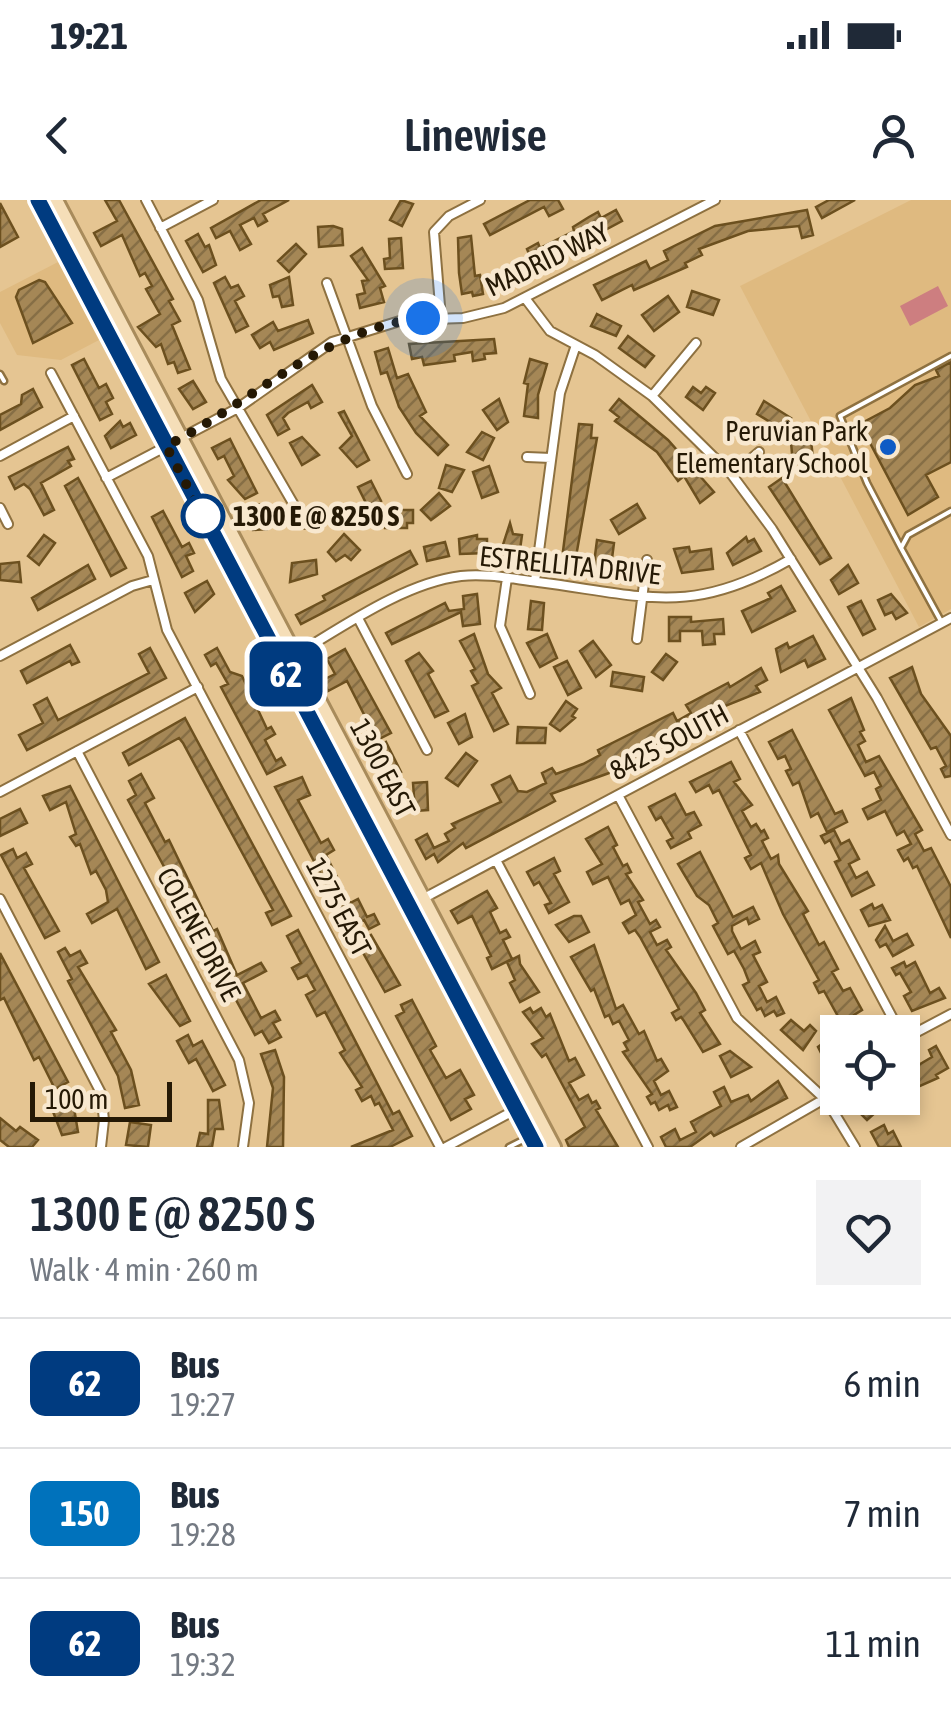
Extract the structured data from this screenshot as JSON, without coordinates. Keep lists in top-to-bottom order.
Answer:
{
  "streets": {
    "main road": ["1300 EAST"],
    "street": [
      "MADRID WAY",
      "ESTRELLITA DRIVE",
      "8425 SOUTH",
      "1275 EAST",
      "COLENE DRIVE"
    ]
  },
  "crossings": [
    ["MADRID WAY", "1300 EAST"],
    ["MADRID WAY", "1275 EAST"],
    ["ESTRELLITA DRIVE", "1300 EAST"],
    ["8425 SOUTH", "1300 EAST"]
  ],
  "places": ["Peruvian Park Elementary School", "1300 E @ 8250 S"],
  "lines": ["bus line 62"],
  "scale_bar": "100 m",
  "page": {
    "status": "19:21",
    "header": "Linewise",
    "on_map": "62",
    "scale": "100 m",
    "heading": ["1300 E @ 8250 S", "Walk · 4 min · 260 m"],
    "list": [
      {
        "mark": "62",
        "name": "Bus",
        "note": "19:27",
        "value": "6 min"
      },
      {
        "mark": "150",
        "name": "Bus",
        "note": "19:28",
        "value": "7 min"
      },
      {
        "mark": "62",
        "name": "Bus",
        "note": "19:32",
        "value": "11 min"
      }
    ]
  }
}
